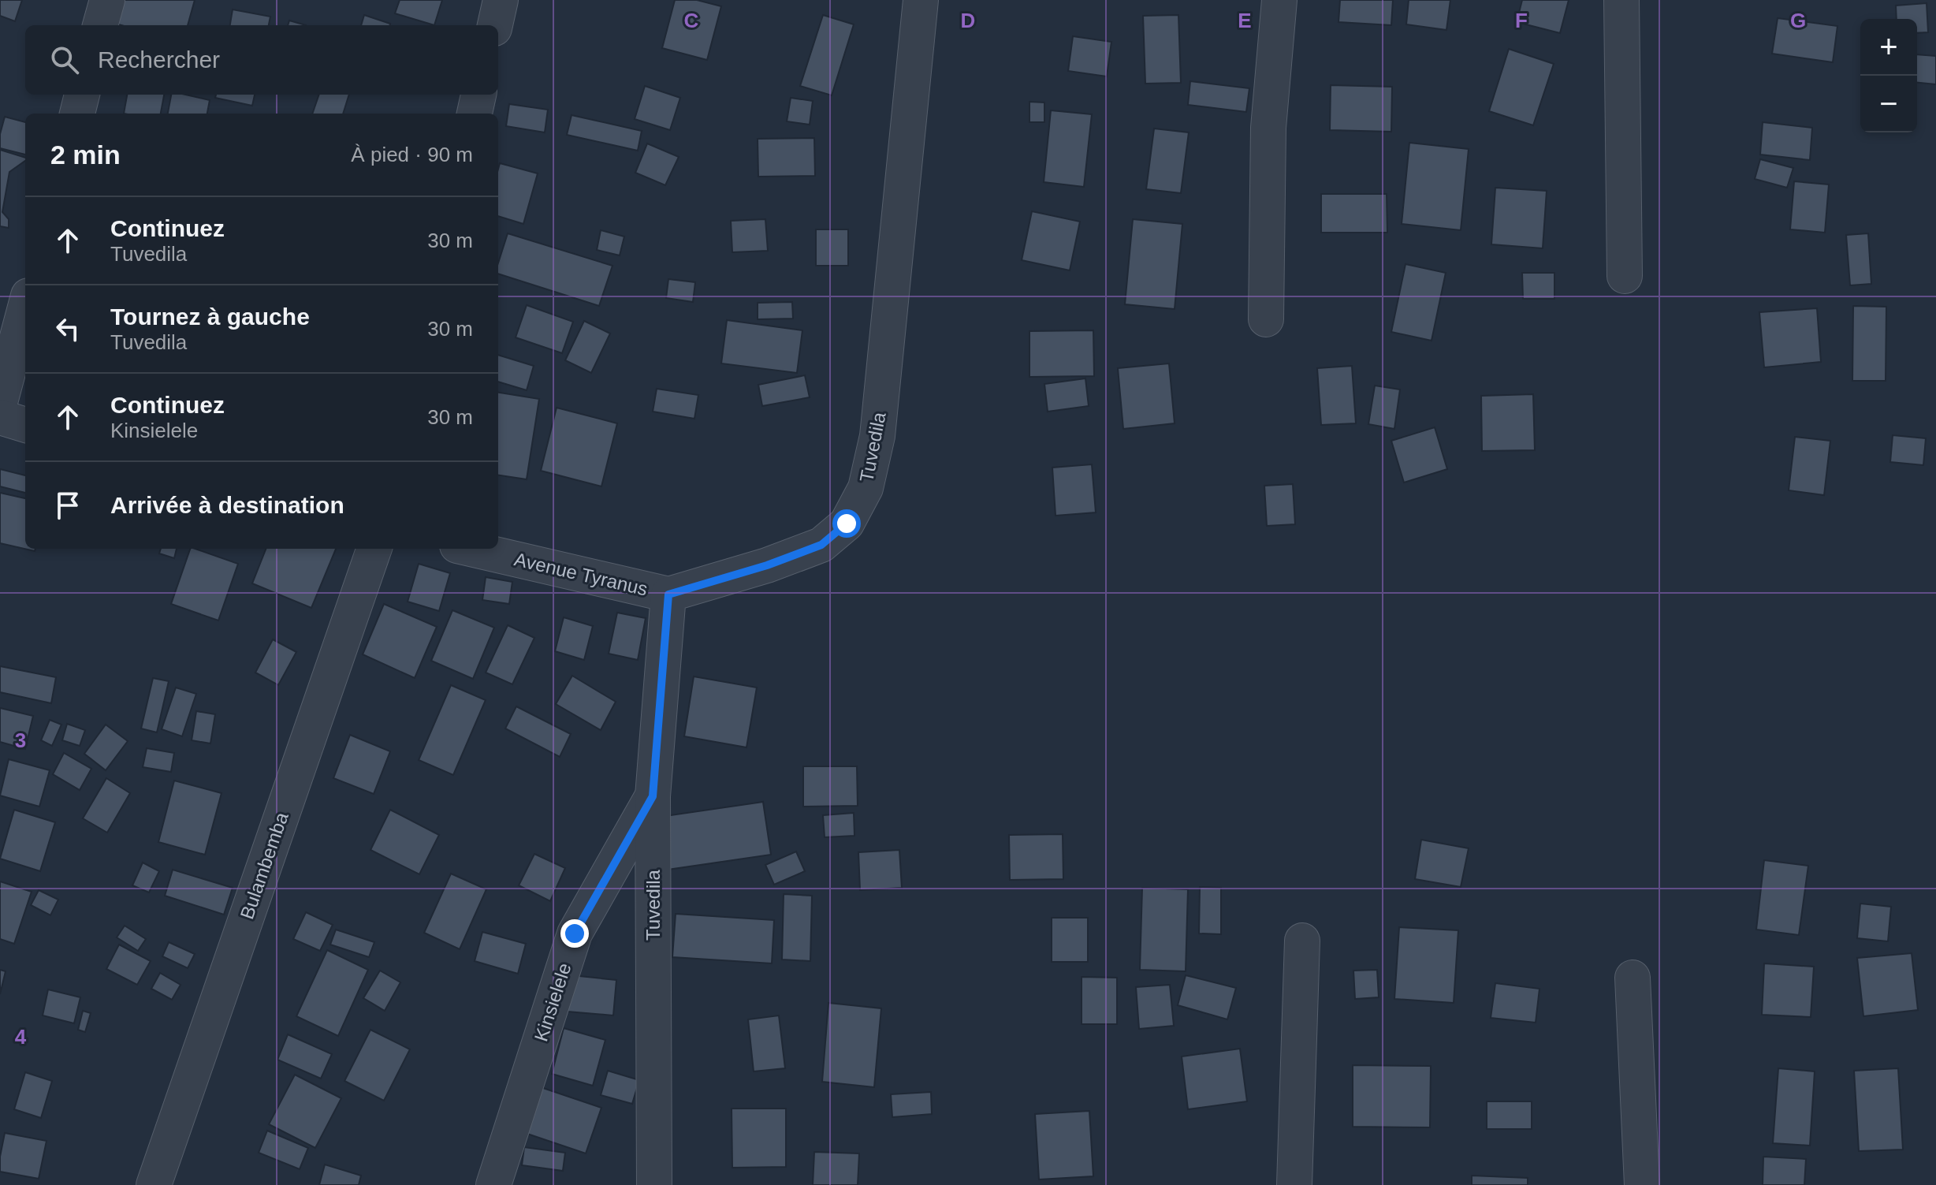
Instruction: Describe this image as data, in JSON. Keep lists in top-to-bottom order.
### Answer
{
  "streets": {
    "street": [
      "Tuvedila",
      "Avenue Tyranus",
      "Bulambemba",
      "Kinsielele"
    ]
  },
  "crossings": [
    ["Tuvedila", "Avenue Tyranus"],
    ["Tuvedila", "Kinsielele"]
  ],
  "page": {
    "map_buttons": ["+", "−"],
    "search": "Rechercher",
    "heading": ["2 min", "À pied · 90 m"],
    "list": [
      ["Continuez", "Tuvedila", "30 m"],
      ["Tournez à gauche", "Tuvedila", "30 m"],
      ["Continuez", "Kinsielele", "30 m"],
      "Arrivée à destination"
    ]
  },
  "grid": {
    "columns": [
      "C",
      "D",
      "E",
      "F",
      "G"
    ],
    "rows": ["3", "4"]
  }
}
